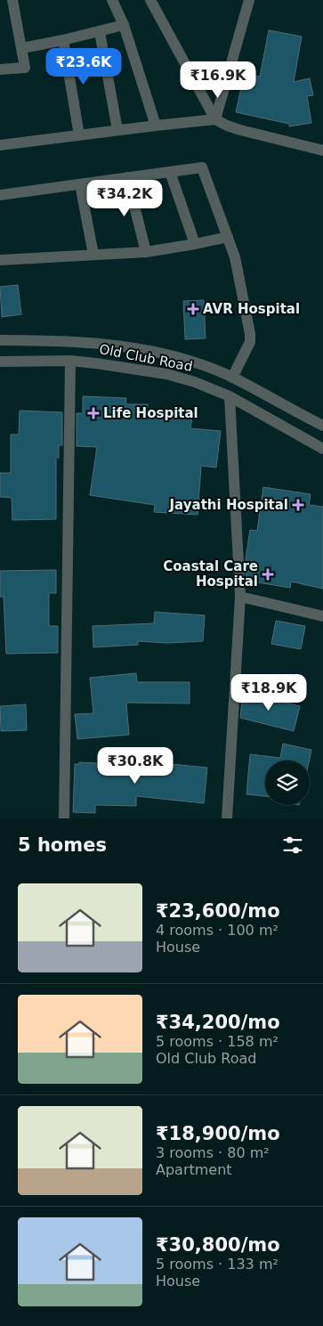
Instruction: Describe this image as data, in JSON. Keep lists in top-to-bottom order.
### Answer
{
  "streets": {
    "street": ["Old Club Road"]
  },
  "places": {
    "health": [
      "AVR Hospital",
      "Life Hospital",
      "Jayathi Hospital",
      "Coastal Care Hospital"
    ]
  },
  "page": {
    "price": [
      "₹23.6K",
      "₹16.9K",
      "₹34.2K",
      "₹18.9K",
      "₹30.8K"
    ],
    "heading": "5 homes",
    "list": [
      {
        "name": "₹23,600/mo",
        "note": "4 rooms · 100 m² · House"
      },
      {
        "name": "₹34,200/mo",
        "note": "5 rooms · 158 m² · Old Club Road"
      },
      {
        "name": "₹18,900/mo",
        "note": "3 rooms · 80 m² · Apartment"
      },
      {
        "name": "₹30,800/mo",
        "note": "5 rooms · 133 m² · House"
      }
    ]
  }
}
